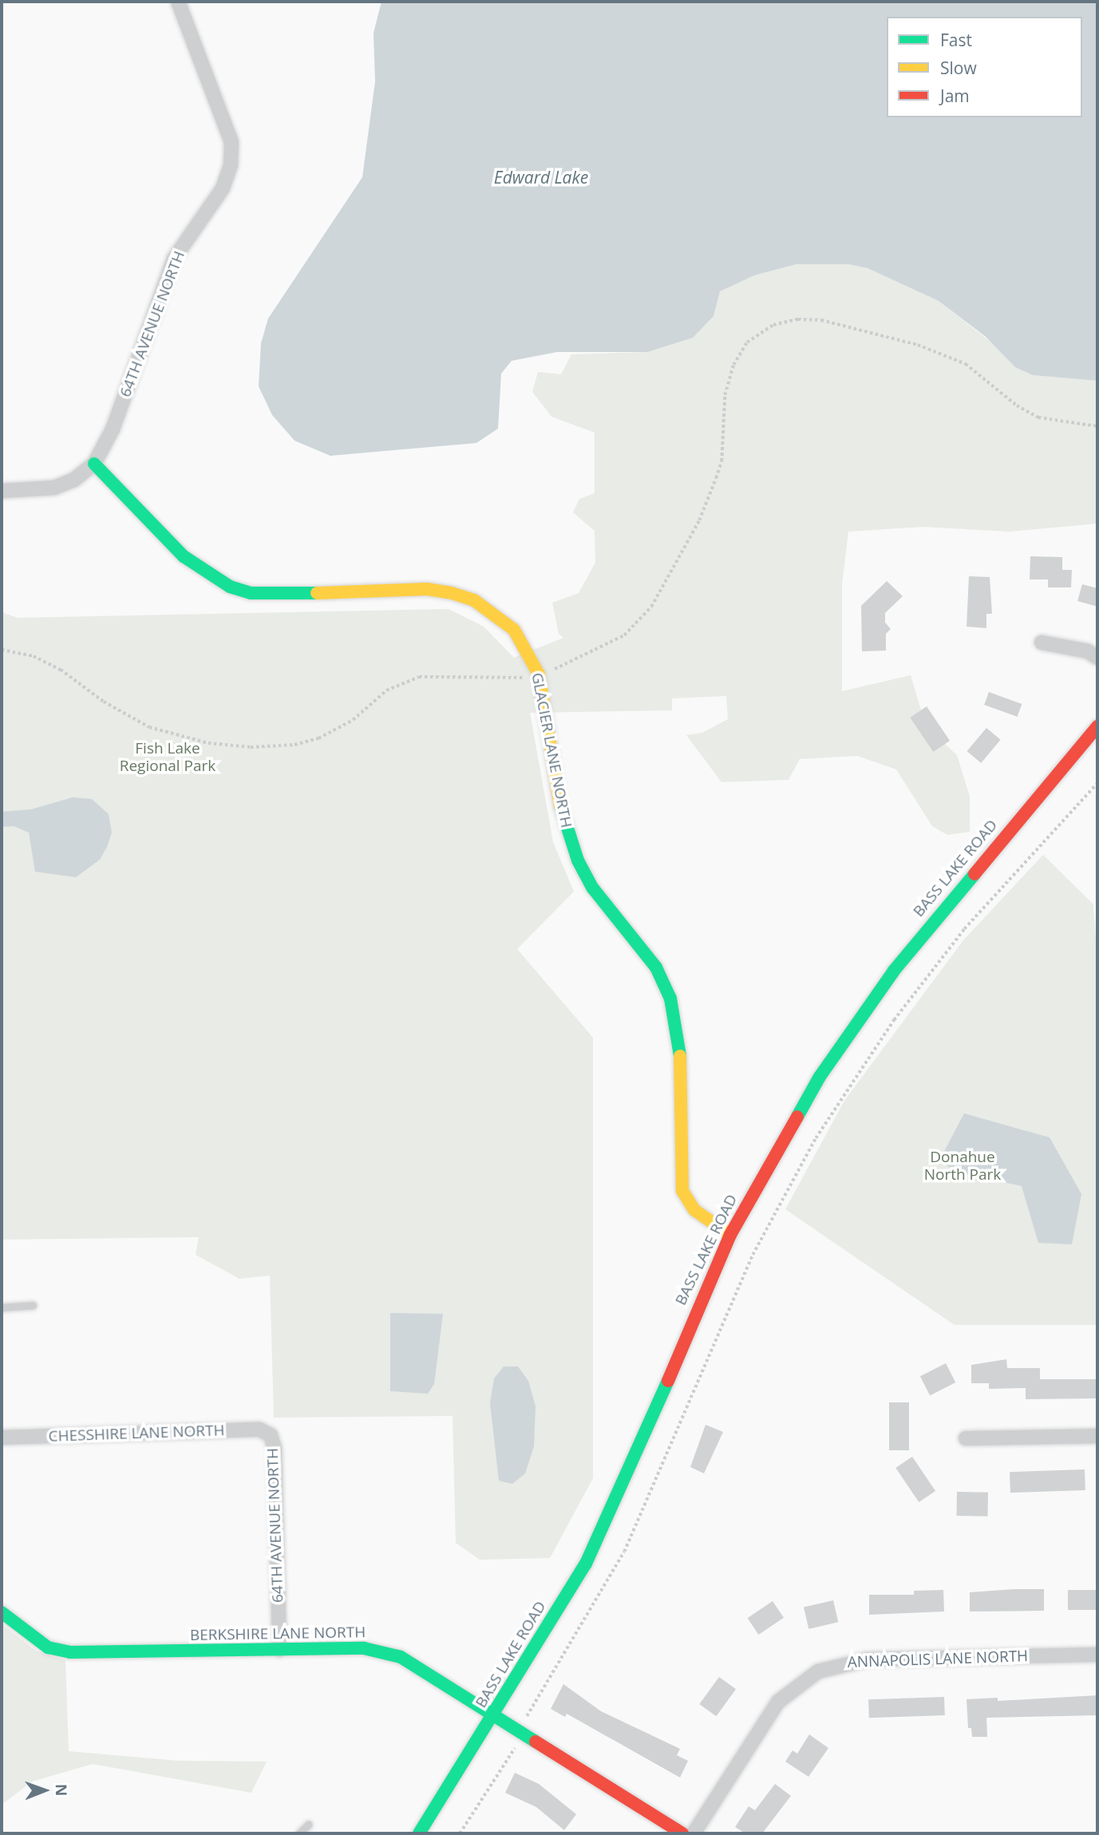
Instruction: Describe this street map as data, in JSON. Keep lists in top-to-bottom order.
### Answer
{
  "streets": {
    "street": [
      "64TH AVENUE NORTH",
      "GLACIER LANE NORTH",
      "BASS LAKE ROAD",
      "CHESSHIRE LANE NORTH",
      "BERKSHIRE LANE NORTH",
      "ANNAPOLIS LANE NORTH"
    ]
  },
  "crossings": [
    ["64TH AVENUE NORTH", "GLACIER LANE NORTH"],
    ["64TH AVENUE NORTH", "CHESSHIRE LANE NORTH"],
    ["64TH AVENUE NORTH", "BERKSHIRE LANE NORTH"],
    ["GLACIER LANE NORTH", "BASS LAKE ROAD"],
    ["BASS LAKE ROAD", "BERKSHIRE LANE NORTH"]
  ],
  "water": ["Edward Lake"],
  "parks": ["Fish Lake Regional Park", "Donahue North Park"],
  "legend": ["Fast", "Slow", "Jam"],
  "north": "right"
}
